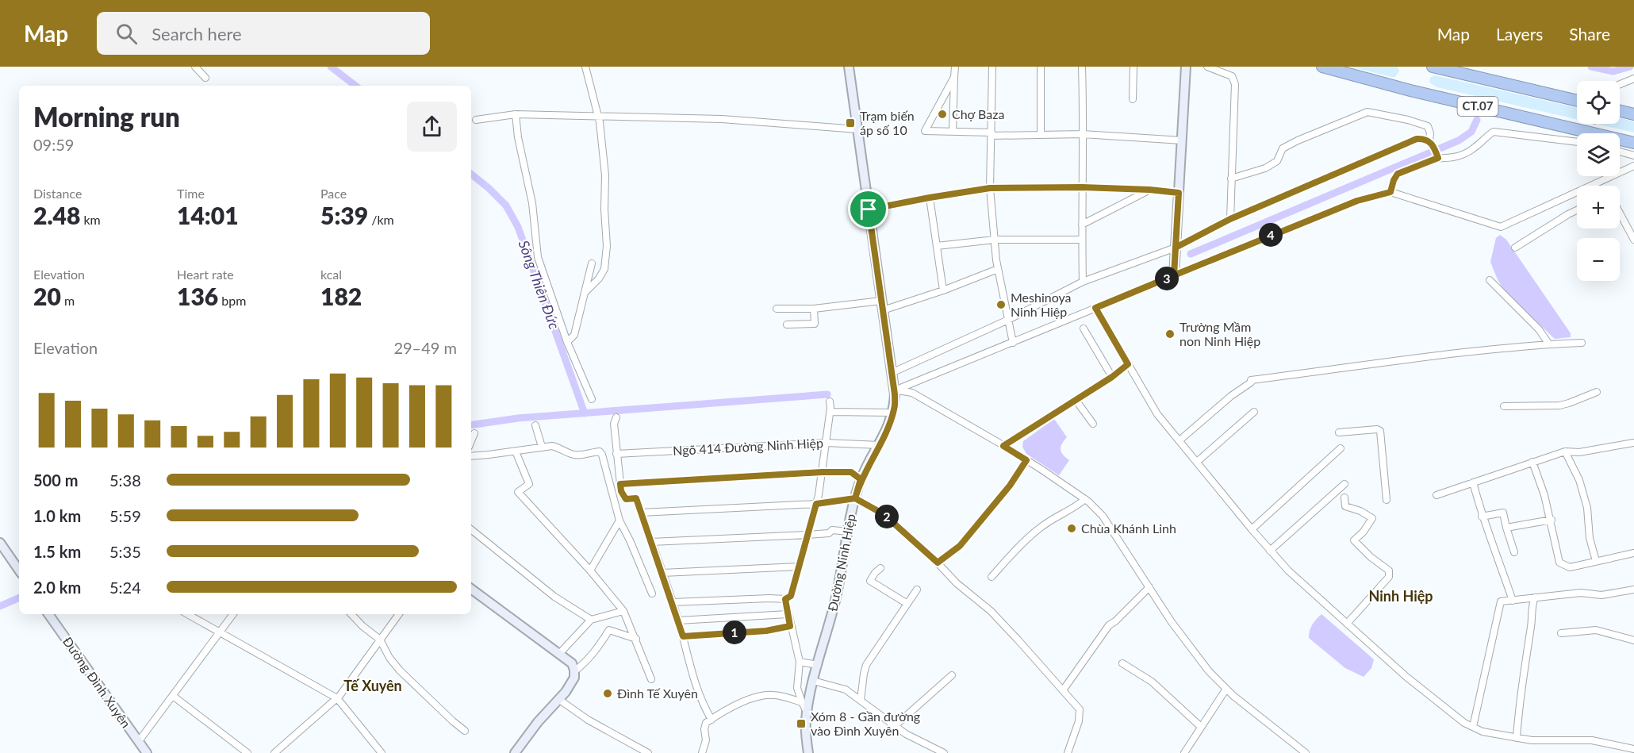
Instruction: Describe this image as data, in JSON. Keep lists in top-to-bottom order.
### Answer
{
  "streets": {
    "highway": ["CT.07"],
    "main road": ["Đường Ninh Hiệp", "Đường Đình Xuyên"],
    "street": ["Ngõ 414 Đường Ninh Hiệp"]
  },
  "crossings": [
    ["Ngõ 414 Đường Ninh Hiệp", "Đường Ninh Hiệp"]
  ],
  "districts": ["Ninh Hiệp", "Tế Xuyên"],
  "water": ["Sông Thiên Đức"],
  "places": {
    "other": [
      "Chợ Baza",
      "Meshinoya Ninh Hiệp",
      "Trường Mầm non Ninh Hiệp",
      "Chùa Khánh Linh",
      "Đình Tế Xuyên"
    ],
    "transit": ["Trạm biến áp số 10", "Xóm 8 - Gần đường vào Đình Xuyên"]
  },
  "page": {
    "header": "Map",
    "search": "Search here",
    "nav": ["Map", "Layers", "Share"],
    "map_buttons": ["+", "−"],
    "heading": ["Morning run", "09:59"],
    "stats": [
      ["Distance", "2.48 km"],
      ["Time", "14:01"],
      ["Pace", "5:39 /km"],
      ["Elevation", "20 m"],
      ["Heart rate", "136 bpm"],
      ["kcal", "182"]
    ],
    "pins": [
      "4",
      "3",
      "2",
      "1"
    ],
    "chart": ["Elevation", "29–49 m"],
    "list": [
      {
        "name": "500 m",
        "note": "5:38"
      },
      {
        "name": "1.0 km",
        "note": "5:59"
      },
      {
        "name": "1.5 km",
        "note": "5:35"
      },
      {
        "name": "2.0 km",
        "note": "5:24"
      }
    ]
  }
}
